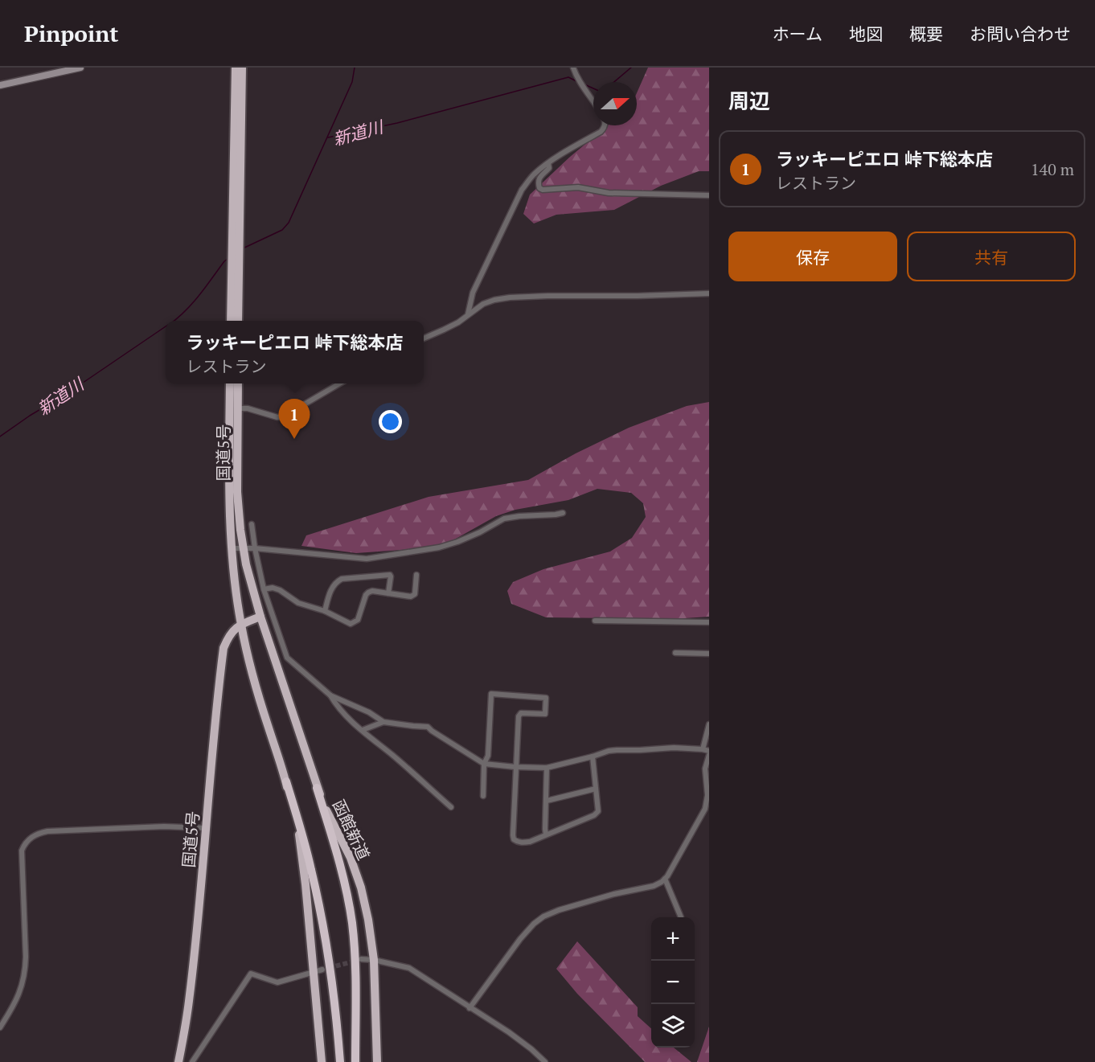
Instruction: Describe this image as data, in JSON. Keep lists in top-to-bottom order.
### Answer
{
  "streets": {
    "highway": ["国道5号", "函館新道"]
  },
  "crossings": [
    ["国道5号", "函館新道"]
  ],
  "water": ["新道川"],
  "north": "right",
  "page": {
    "header": "Pinpoint",
    "nav": [
      "ホーム",
      "地図",
      "概要",
      "お問い合わせ"
    ],
    "heading": "周辺",
    "list": [
      {
        "mark": "1",
        "name": "ラッキーピエロ 峠下総本店",
        "note": "レストラン",
        "value": "140 m"
      }
    ],
    "buttons": ["保存", "共有"],
    "popup": ["ラッキーピエロ 峠下総本店", "レストラン"],
    "pins": "1",
    "map_buttons": ["+", "−"]
  }
}
